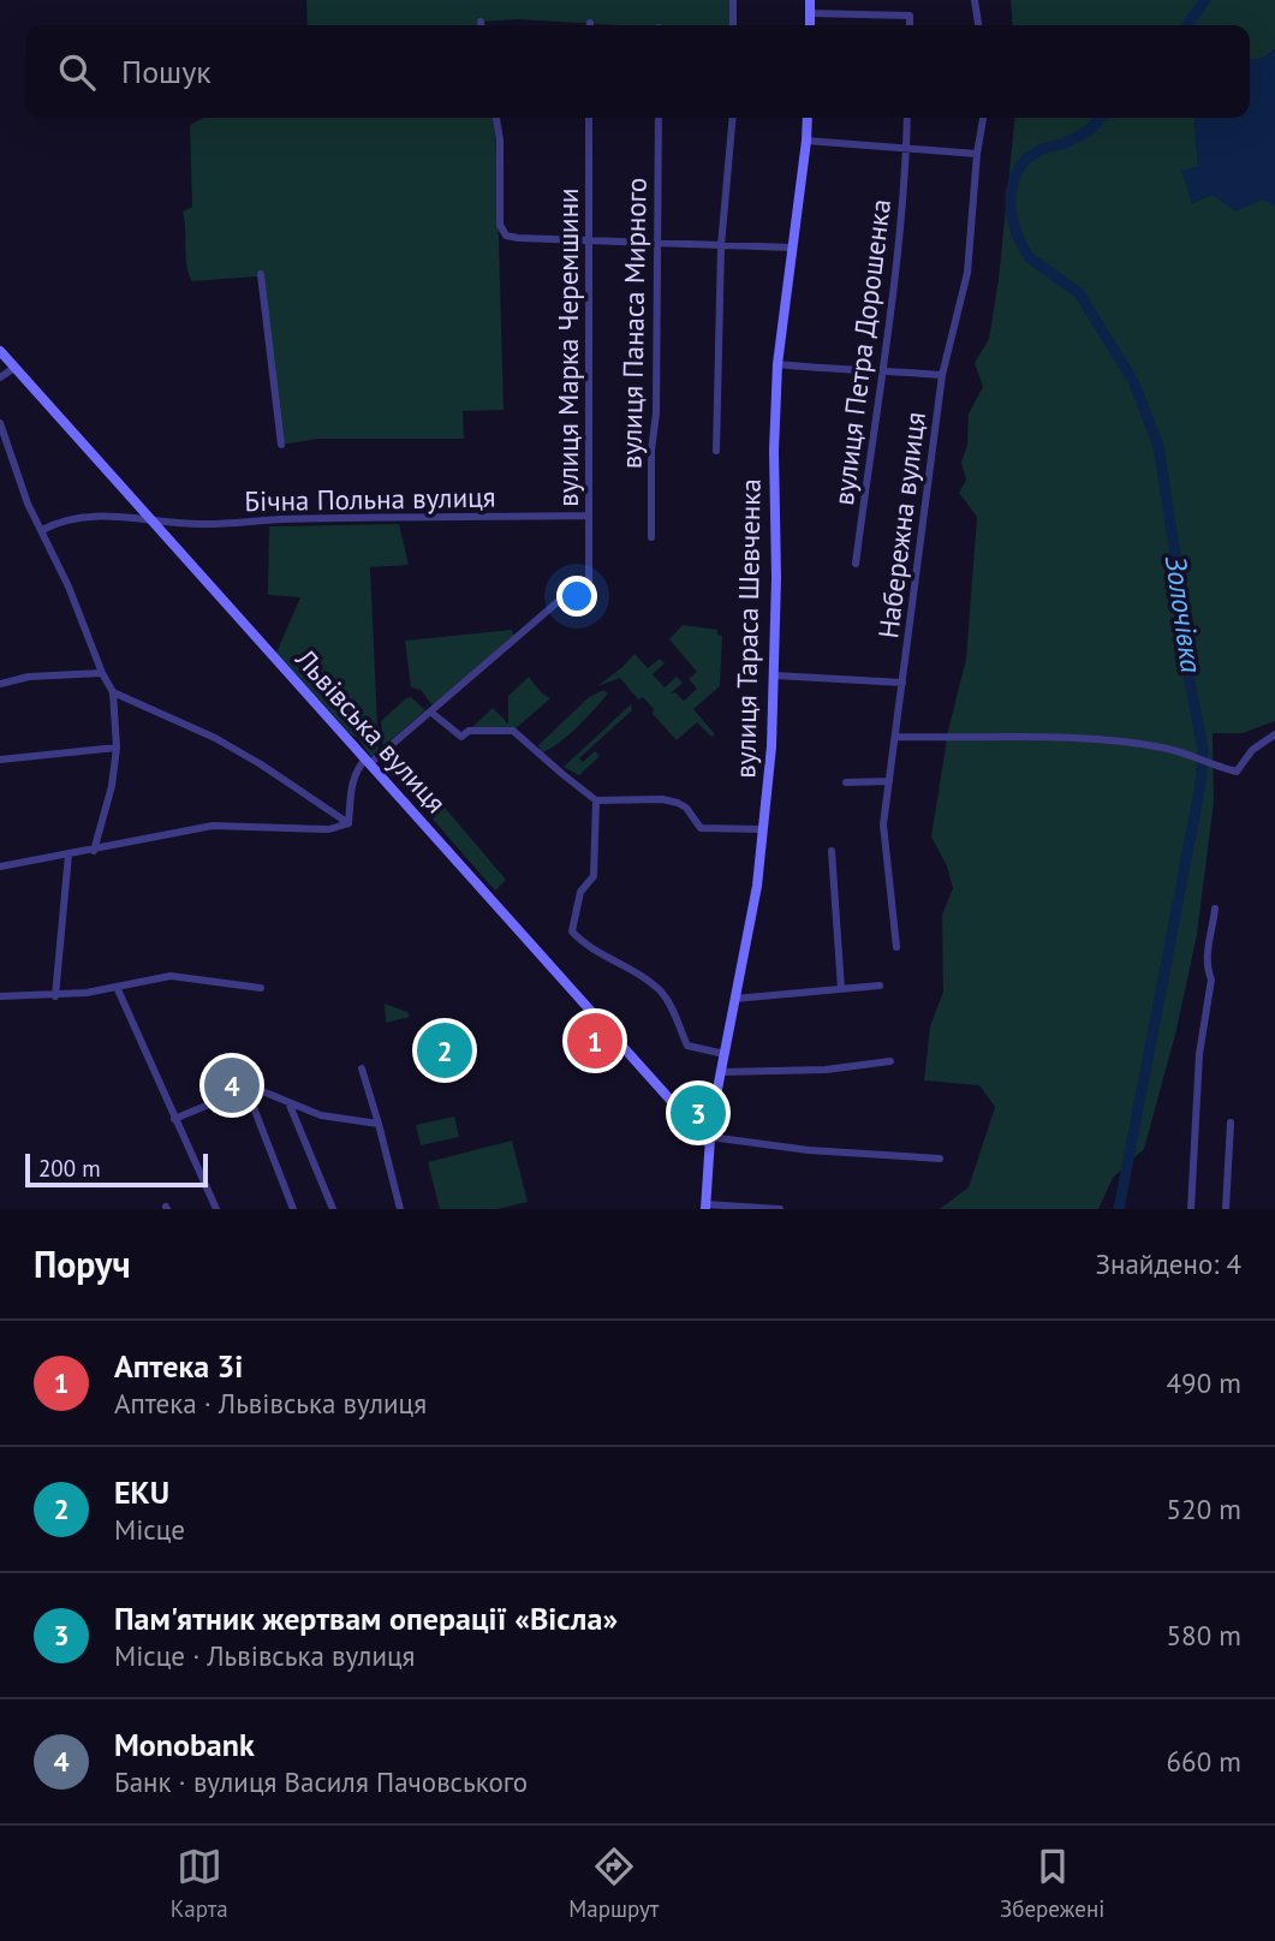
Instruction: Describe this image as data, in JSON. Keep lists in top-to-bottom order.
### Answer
{
  "streets": {
    "main road": ["вулиця Тараса Шевченка", "Львівська вулиця"],
    "street": [
      "вулиця Панаса Мирного",
      "вулиця Марка Черемшини",
      "вулиця Петра Дорошенка",
      "Бічна Польна вулиця",
      "Набережна вулиця"
    ]
  },
  "crossings": [
    ["вулиця Марка Черемшини", "Бічна Польна вулиця"],
    ["Бічна Польна вулиця", "Львівська вулиця"],
    ["вулиця Тараса Шевченка", "Львівська вулиця"]
  ],
  "water": ["Золочівка"],
  "scale_bar": "200 m",
  "page": {
    "search": "Пошук",
    "pins": [
      "1",
      "2",
      "4",
      "3"
    ],
    "scale": "200 m",
    "heading": ["Поруч", "Знайдено: 4"],
    "list": [
      {
        "mark": "1",
        "name": "Аптека 3і",
        "note": "Аптека · Львівська вулиця",
        "value": "490 m"
      },
      {
        "mark": "2",
        "name": "EKU",
        "note": "Місце",
        "value": "520 m"
      },
      {
        "mark": "3",
        "name": "Пам'ятник жертвам операції «Вісла»",
        "note": "Місце · Львівська вулиця",
        "value": "580 m"
      },
      {
        "mark": "4",
        "name": "Monobank",
        "note": "Банк · вулиця Василя Пачовського",
        "value": "660 m"
      }
    ],
    "nav": ["Карта", "Маршрут", "Збережені"]
  }
}
